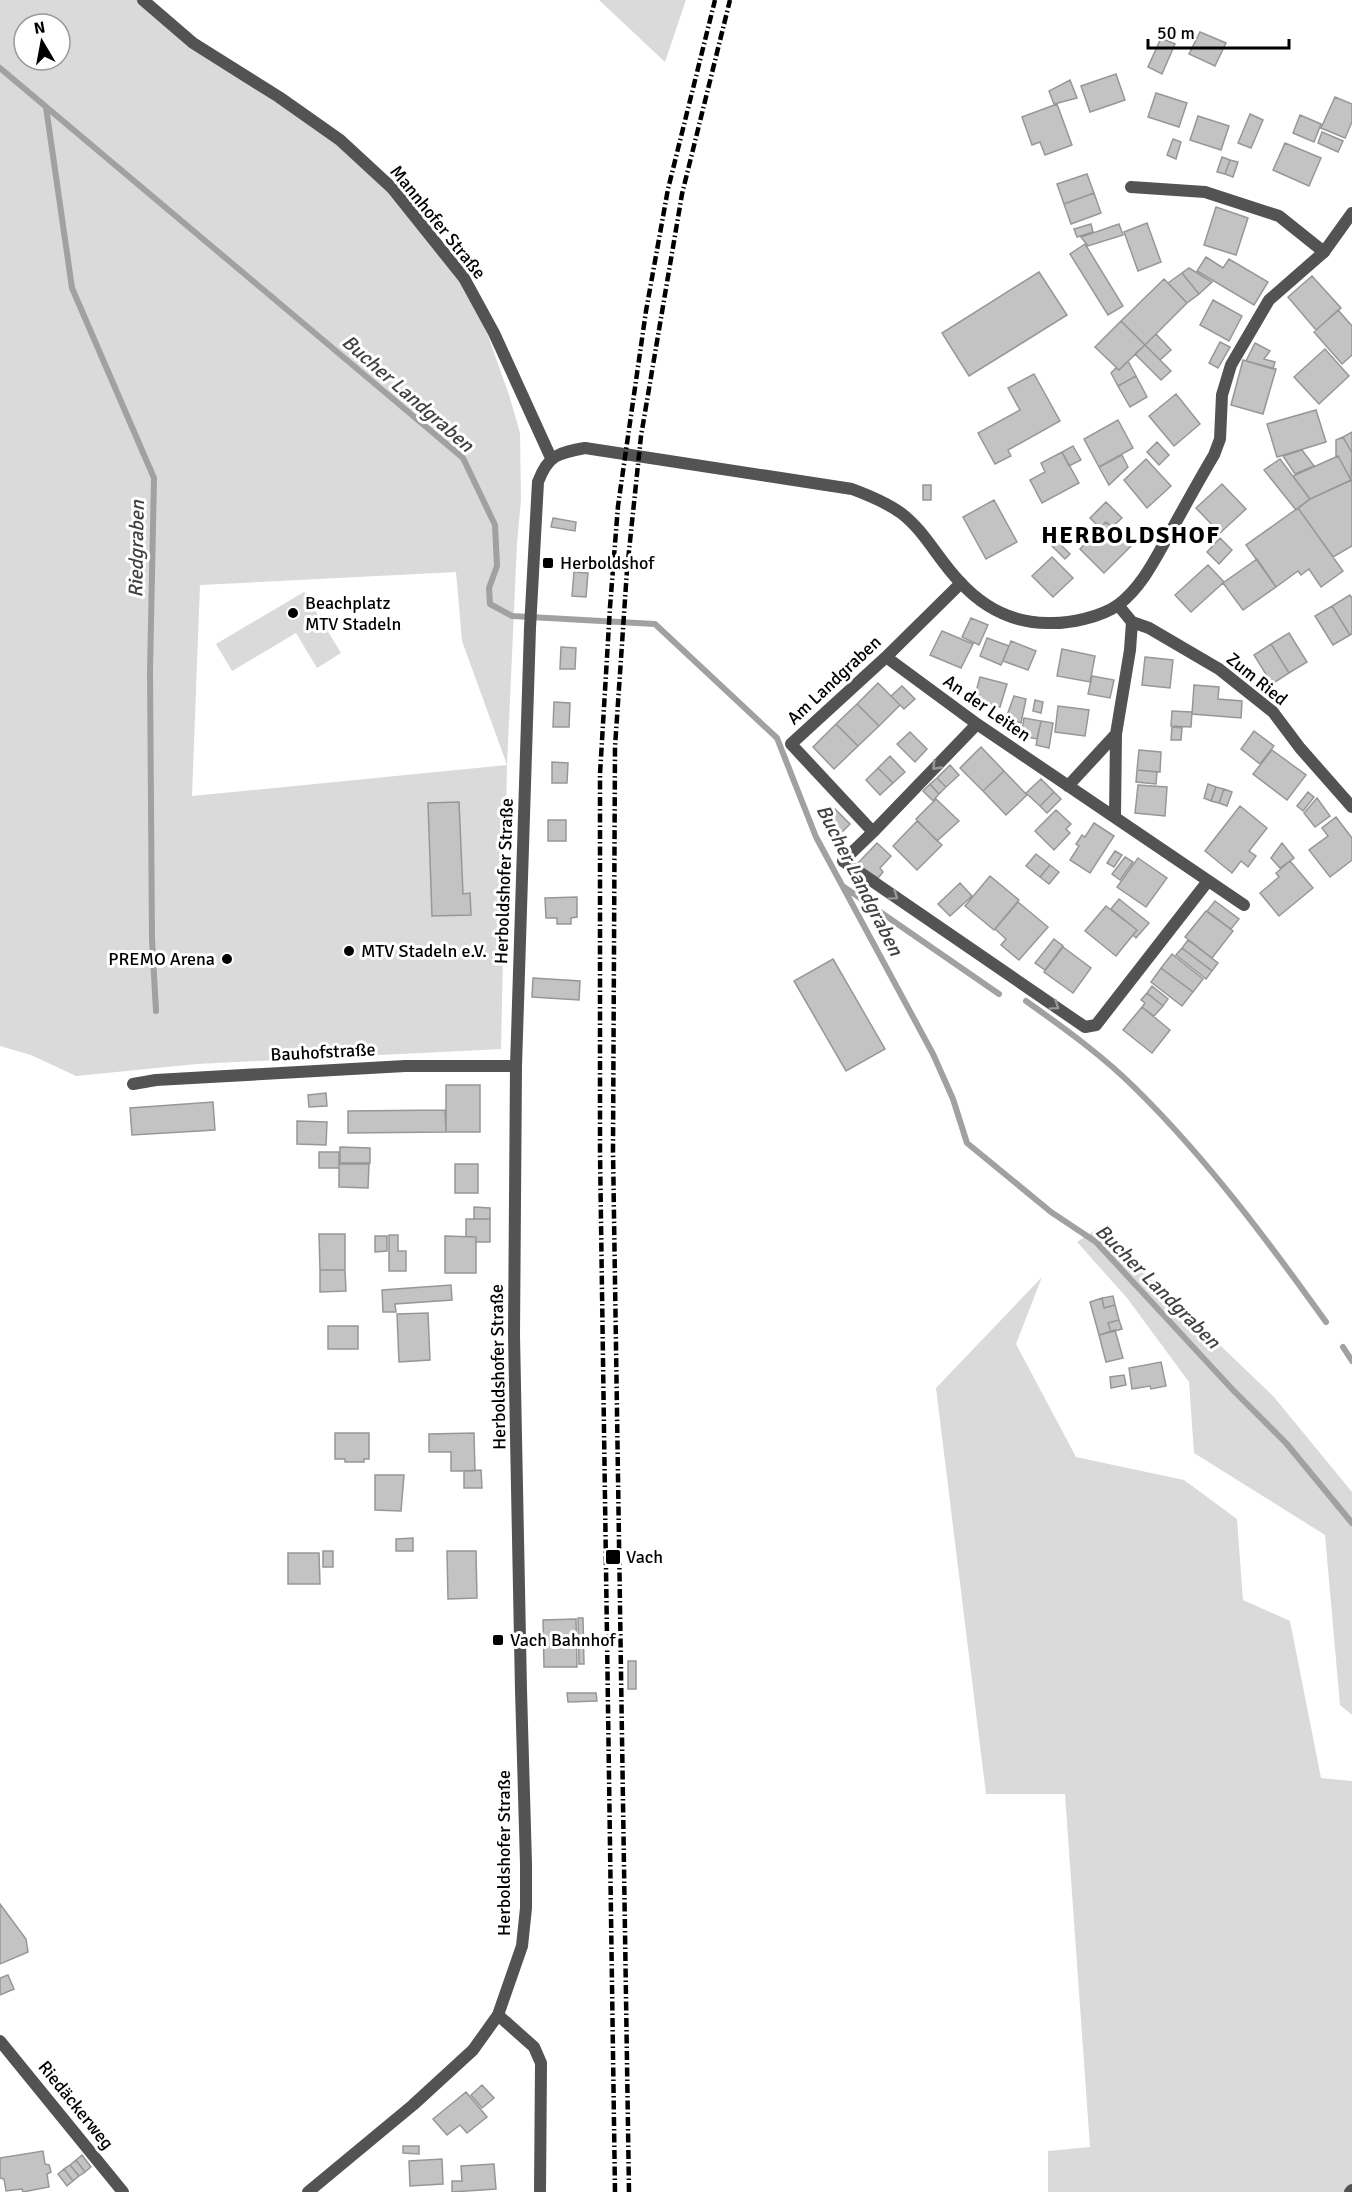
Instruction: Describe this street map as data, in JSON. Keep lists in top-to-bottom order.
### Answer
{
  "streets": {
    "street": [
      "Mannhofer Straße",
      "Zum Ried",
      "Am Landgraben",
      "An der Leiten",
      "Herboldshofer Straße",
      "Bauhofstraße",
      "Riedäckerweg"
    ]
  },
  "crossings": [
    ["Mannhofer Straße", "Herboldshofer Straße"],
    ["Am Landgraben", "An der Leiten"],
    ["Herboldshofer Straße", "Bauhofstraße"]
  ],
  "districts": ["HERBOLDSHOF"],
  "water": ["Bucher Landgraben", "Riedgraben"],
  "places": {
    "transit": ["Herboldshof", "Vach", "Vach Bahnhof"],
    "other": ["Beachplatz MTV Stadeln", "MTV Stadeln e.V.", "PREMO Arena"]
  },
  "scale_bar": "50 m",
  "north": "top"
}
